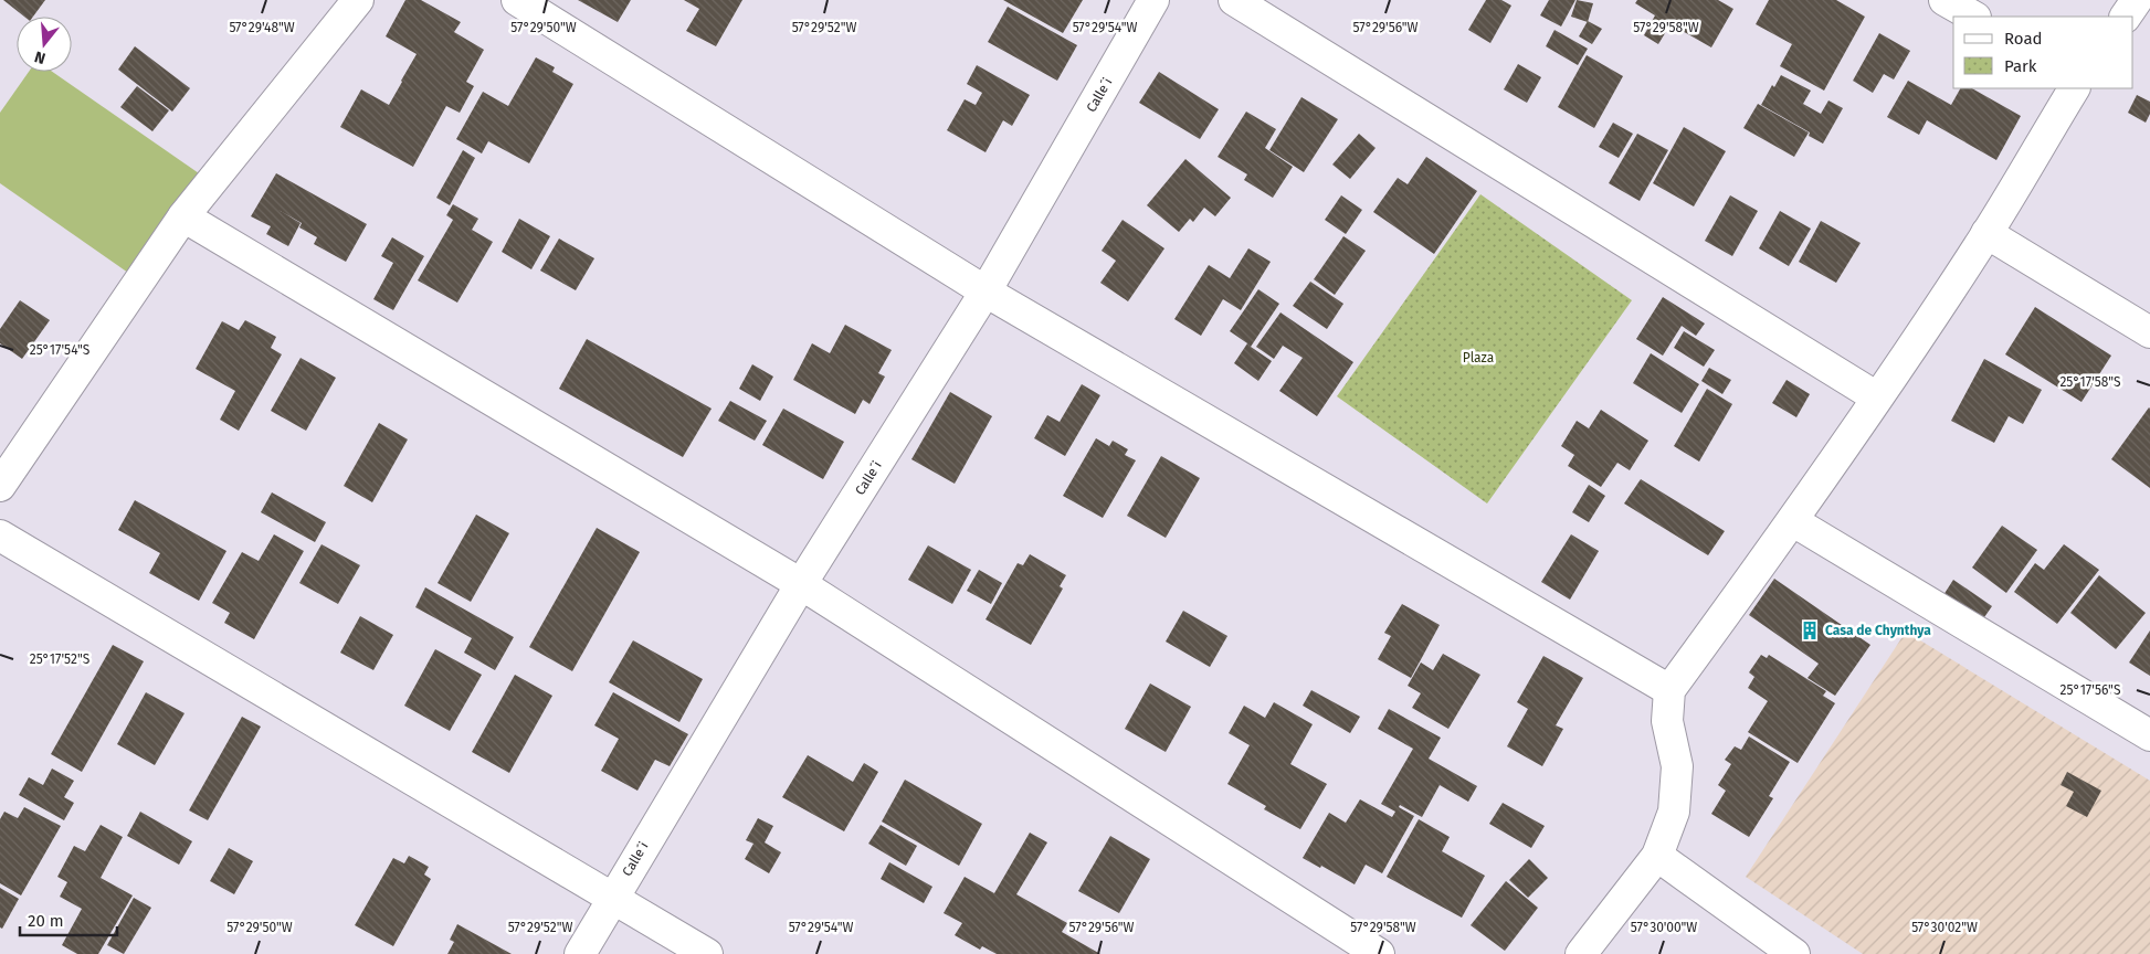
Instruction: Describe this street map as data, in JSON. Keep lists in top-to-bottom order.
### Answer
{
  "streets": {
    "street": ["Calle´i"]
  },
  "parks": ["Plaza"],
  "places": {
    "building": ["Casa de Chynthya"]
  },
  "legend": ["Road", "Park"],
  "scale_bar": "20 m",
  "north": "bottom",
  "coordinates": [
    "57°29'48\"W",
    "57°29'50\"W",
    "57°29'52\"W",
    "57°29'54\"W",
    "57°29'56\"W",
    "57°29'58\"W",
    "25°17'54\"S",
    "25°17'58\"S",
    "25°17'52\"S",
    "25°17'56\"S",
    "57°30'00\"W",
    "57°30'02\"W"
  ]
}
